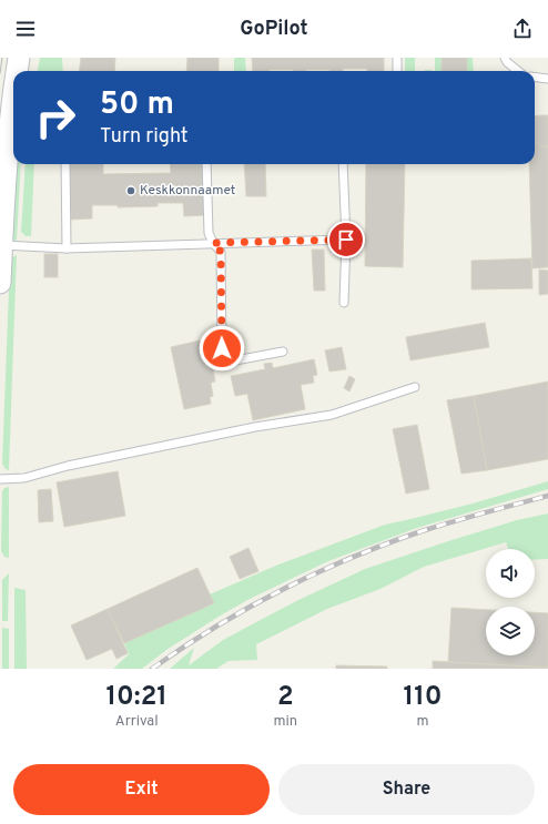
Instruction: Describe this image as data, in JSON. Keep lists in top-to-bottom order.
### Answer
{
  "places": ["Keskkonnaamet"],
  "page": {
    "header": "GoPilot",
    "turn": ["50 m", "Turn right"],
    "eta": [
      "10:21",
      "Arrival",
      "2",
      "min",
      "110",
      "m"
    ],
    "buttons": ["Exit", "Share"]
  }
}
